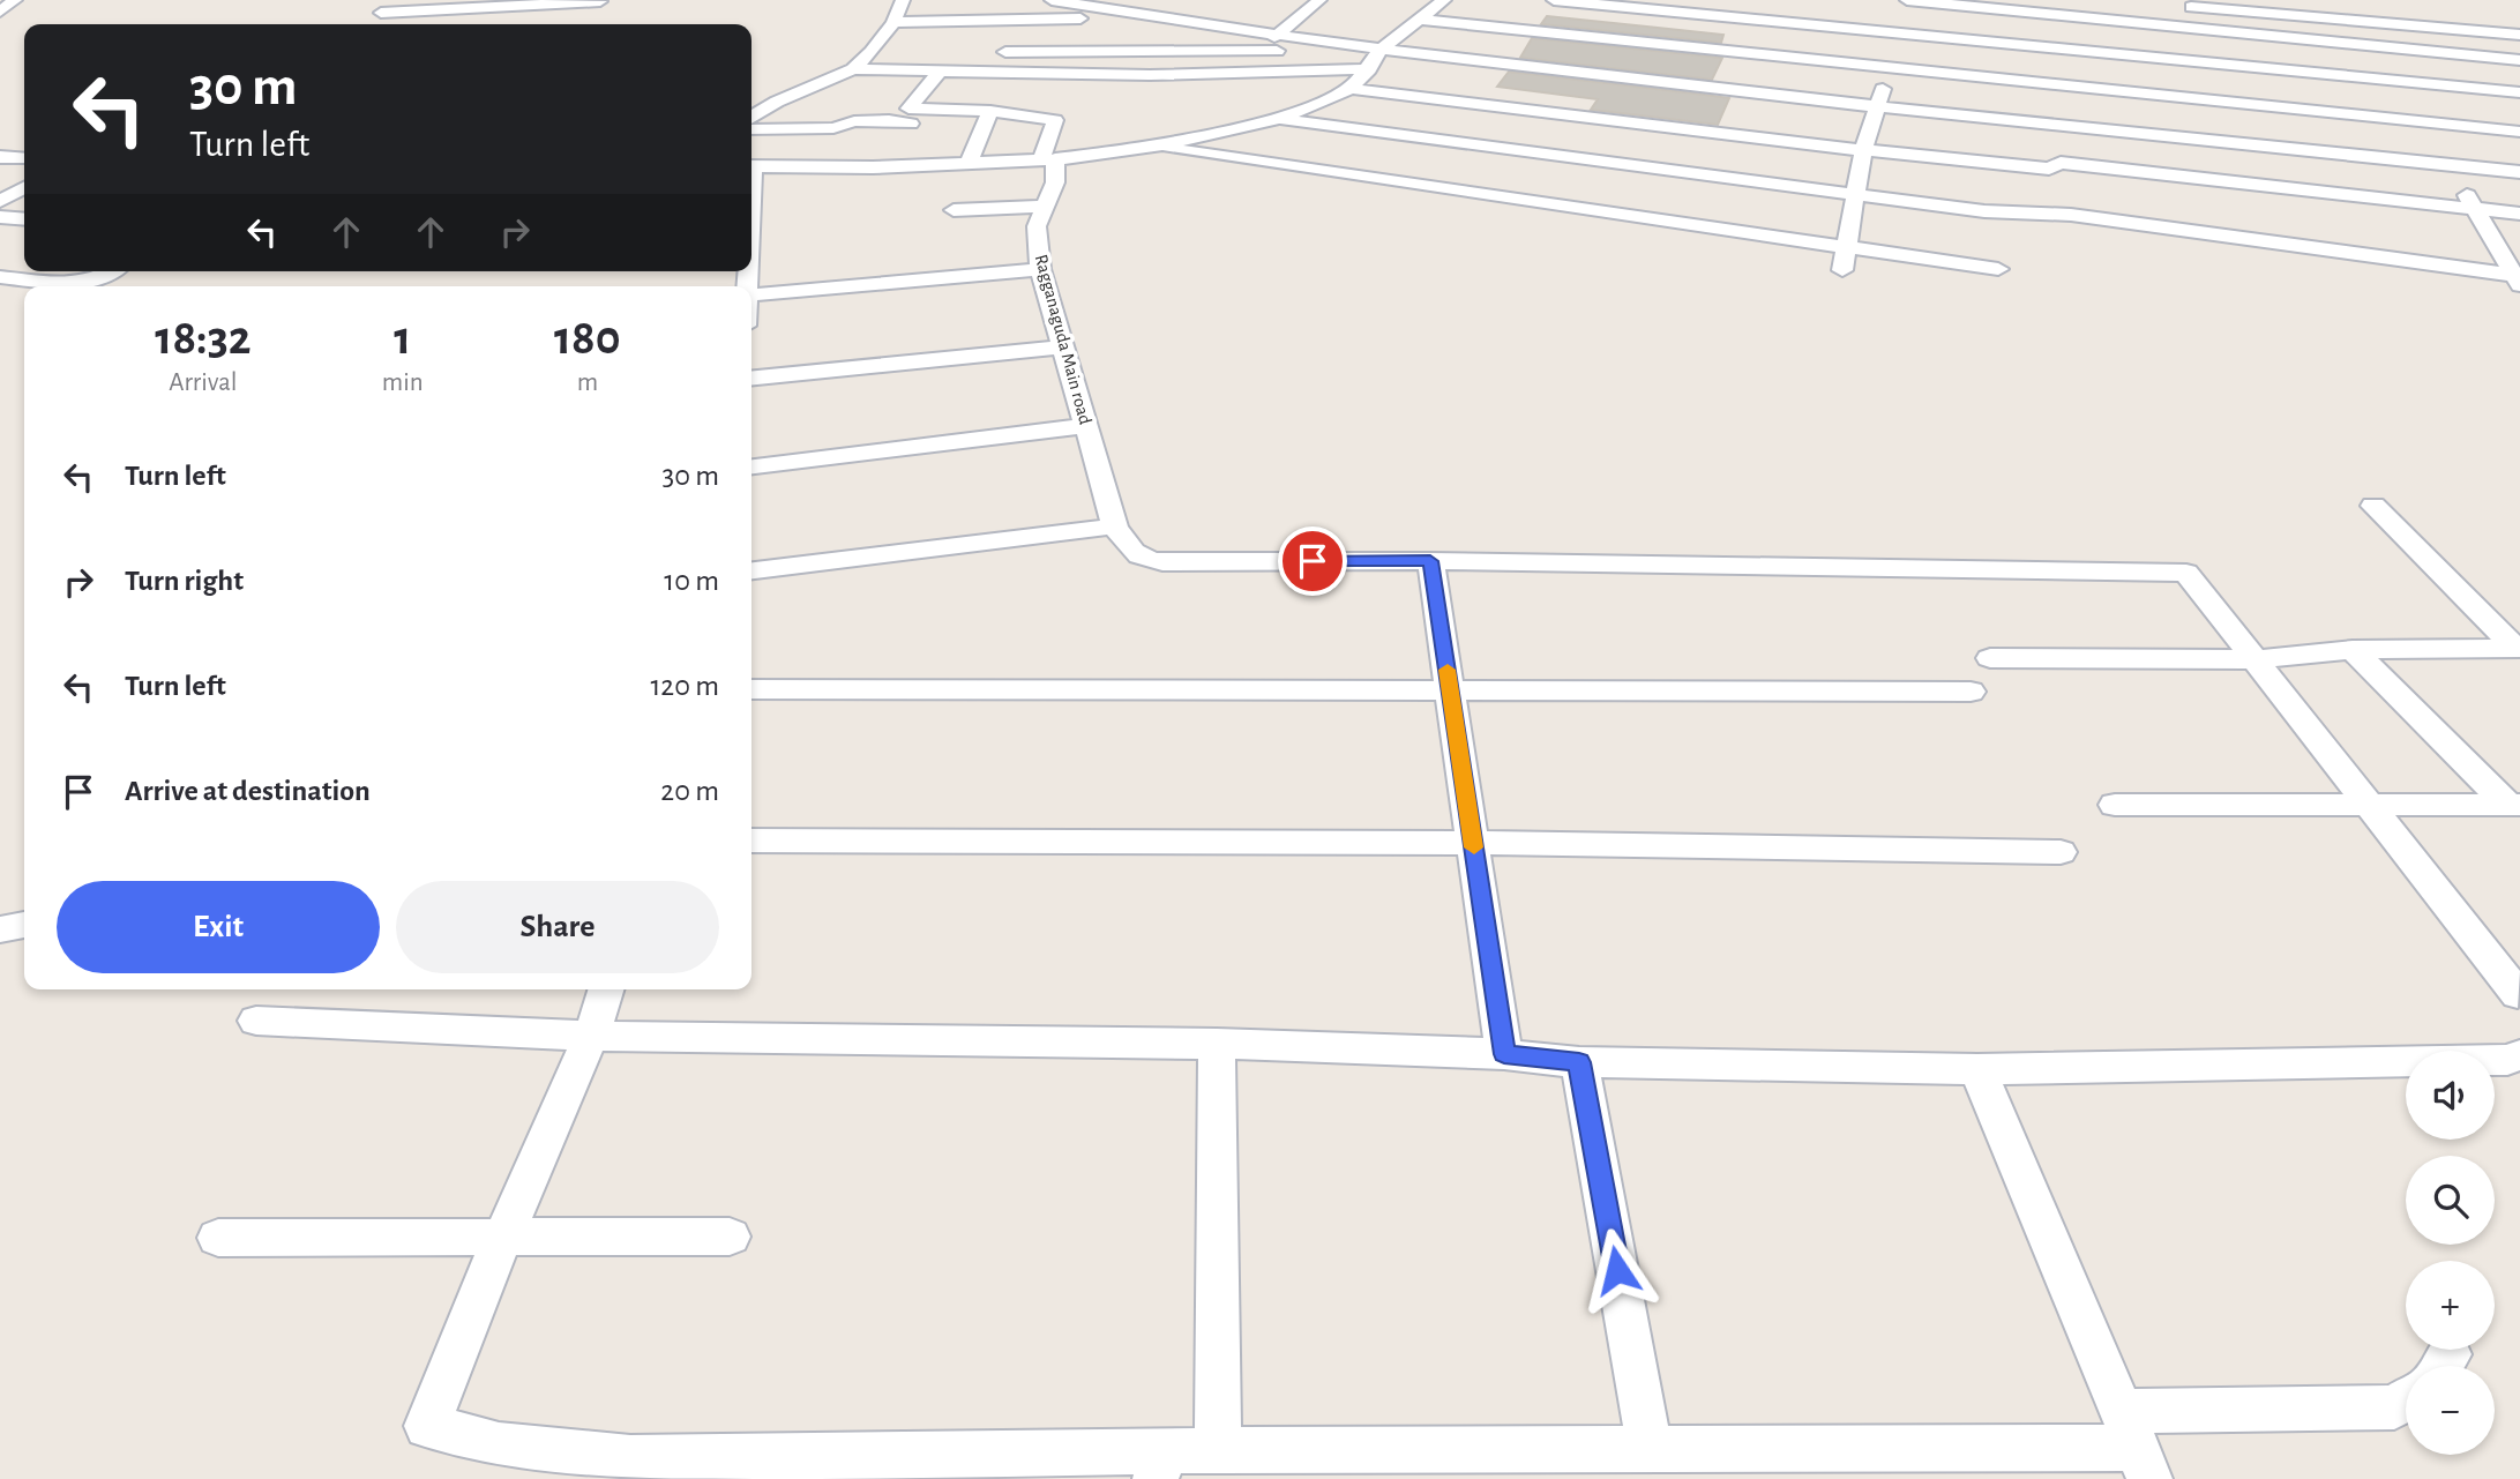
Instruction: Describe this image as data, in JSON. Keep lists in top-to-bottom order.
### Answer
{
  "streets": {
    "street": ["Ragganaguda Main road"]
  },
  "page": {
    "turn": ["30 m", "Turn left"],
    "eta": [
      "18:32",
      "Arrival",
      "1",
      "min",
      "180",
      "m"
    ],
    "list": [
      {
        "name": "Turn left",
        "value": "30 m"
      },
      {
        "name": "Turn right",
        "value": "10 m"
      },
      {
        "name": "Turn left",
        "value": "120 m"
      },
      {
        "name": "Arrive at destination",
        "value": "20 m"
      }
    ],
    "buttons": ["Exit", "Share"],
    "map_buttons": ["+", "−"]
  }
}
